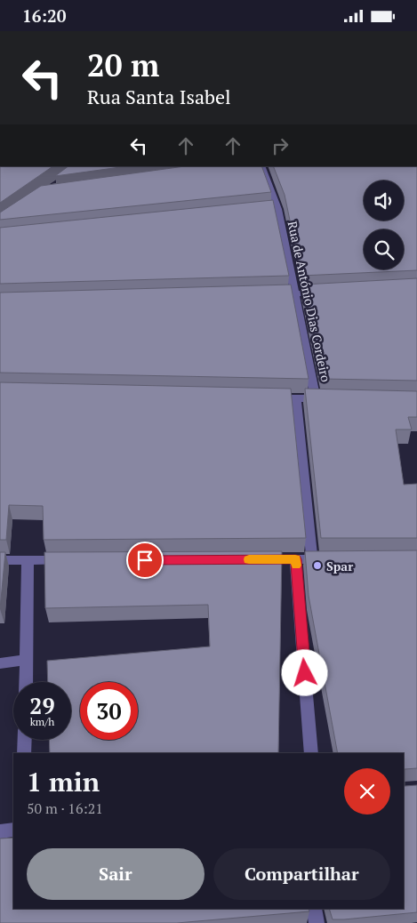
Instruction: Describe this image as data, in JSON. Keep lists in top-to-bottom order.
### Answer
{
  "streets": {
    "street": ["Rua de António Dias Cordeiro"]
  },
  "places": ["Spar"],
  "page": {
    "status": "16:20",
    "turn": ["20 m", "Rua Santa Isabel"],
    "speed": "29 km/h",
    "limit": "30",
    "heading": ["1 min", "50 m · 16:21"],
    "buttons": ["Sair", "Compartilhar"]
  }
}
